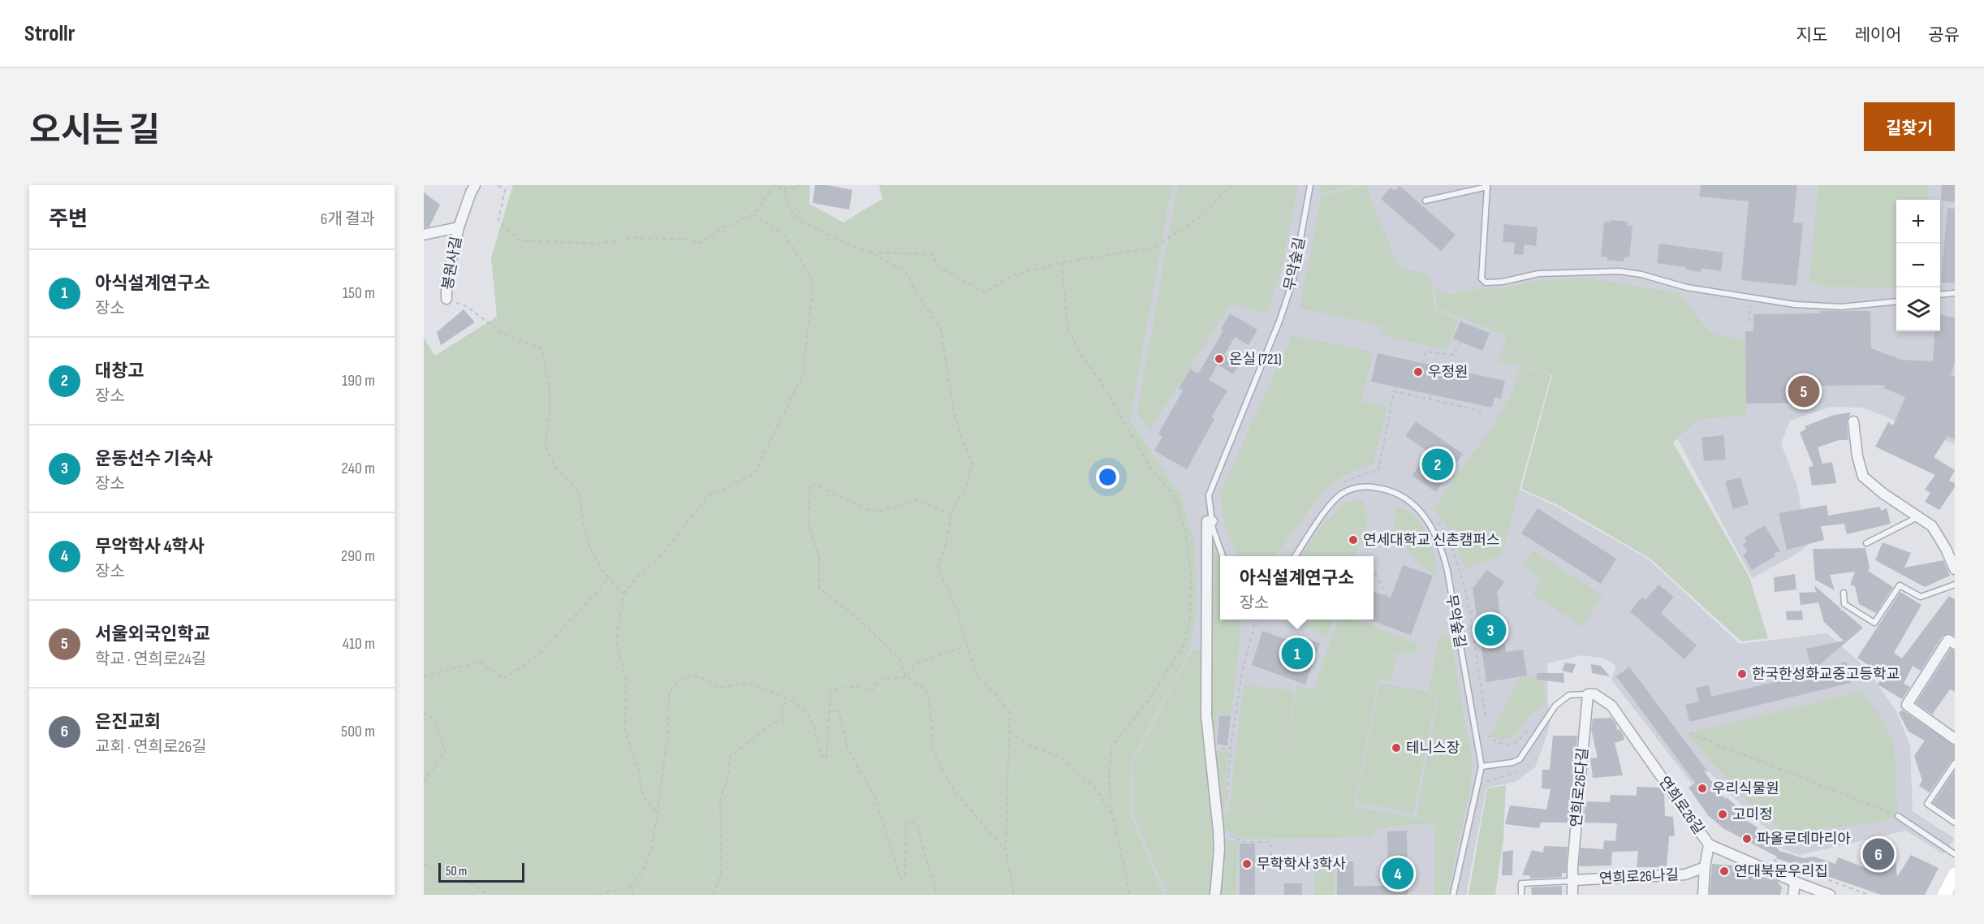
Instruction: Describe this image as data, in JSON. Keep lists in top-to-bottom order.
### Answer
{
  "streets": {
    "street": [
      "봉원사길",
      "연희로26다길",
      "연희로26길",
      "연희로26나길"
    ],
    "lane": ["무악숲길"]
  },
  "crossings": [
    ["연희로26다길", "연희로26길"],
    ["연희로26다길", "연희로26나길"]
  ],
  "places": [
    "온실 (721)",
    "우정원",
    "연세대학교 신촌캠퍼스",
    "한국한성화교중고등학교",
    "테니스장",
    "우리식물원",
    "고미정",
    "파올로데마리아",
    "무학학사 3학사",
    "연대북문우리집"
  ],
  "scale_bar": "50 m",
  "page": {
    "header": "Strollr",
    "nav": ["지도", "레이어", "공유"],
    "title": "오시는 길",
    "buttons": "길찾기",
    "heading": ["주변", "6개 결과"],
    "map_buttons": ["+", "−"],
    "list": [
      {
        "mark": "1",
        "name": "아식설계연구소",
        "note": "장소",
        "value": "150 m"
      },
      {
        "mark": "2",
        "name": "대창고",
        "note": "장소",
        "value": "190 m"
      },
      {
        "mark": "3",
        "name": "운동선수 기숙사",
        "note": "장소",
        "value": "240 m"
      },
      {
        "mark": "4",
        "name": "무악학사 4학사",
        "note": "장소",
        "value": "290 m"
      },
      {
        "mark": "5",
        "name": "서울외국인학교",
        "note": "학교 · 연희로24길",
        "value": "410 m"
      },
      {
        "mark": "6",
        "name": "은진교회",
        "note": "교회 · 연희로26길",
        "value": "500 m"
      }
    ],
    "pins": [
      "5",
      "2",
      "3",
      "1",
      "6",
      "4"
    ],
    "popup": ["아식설계연구소", "장소"],
    "scale": "50 m"
  }
}
